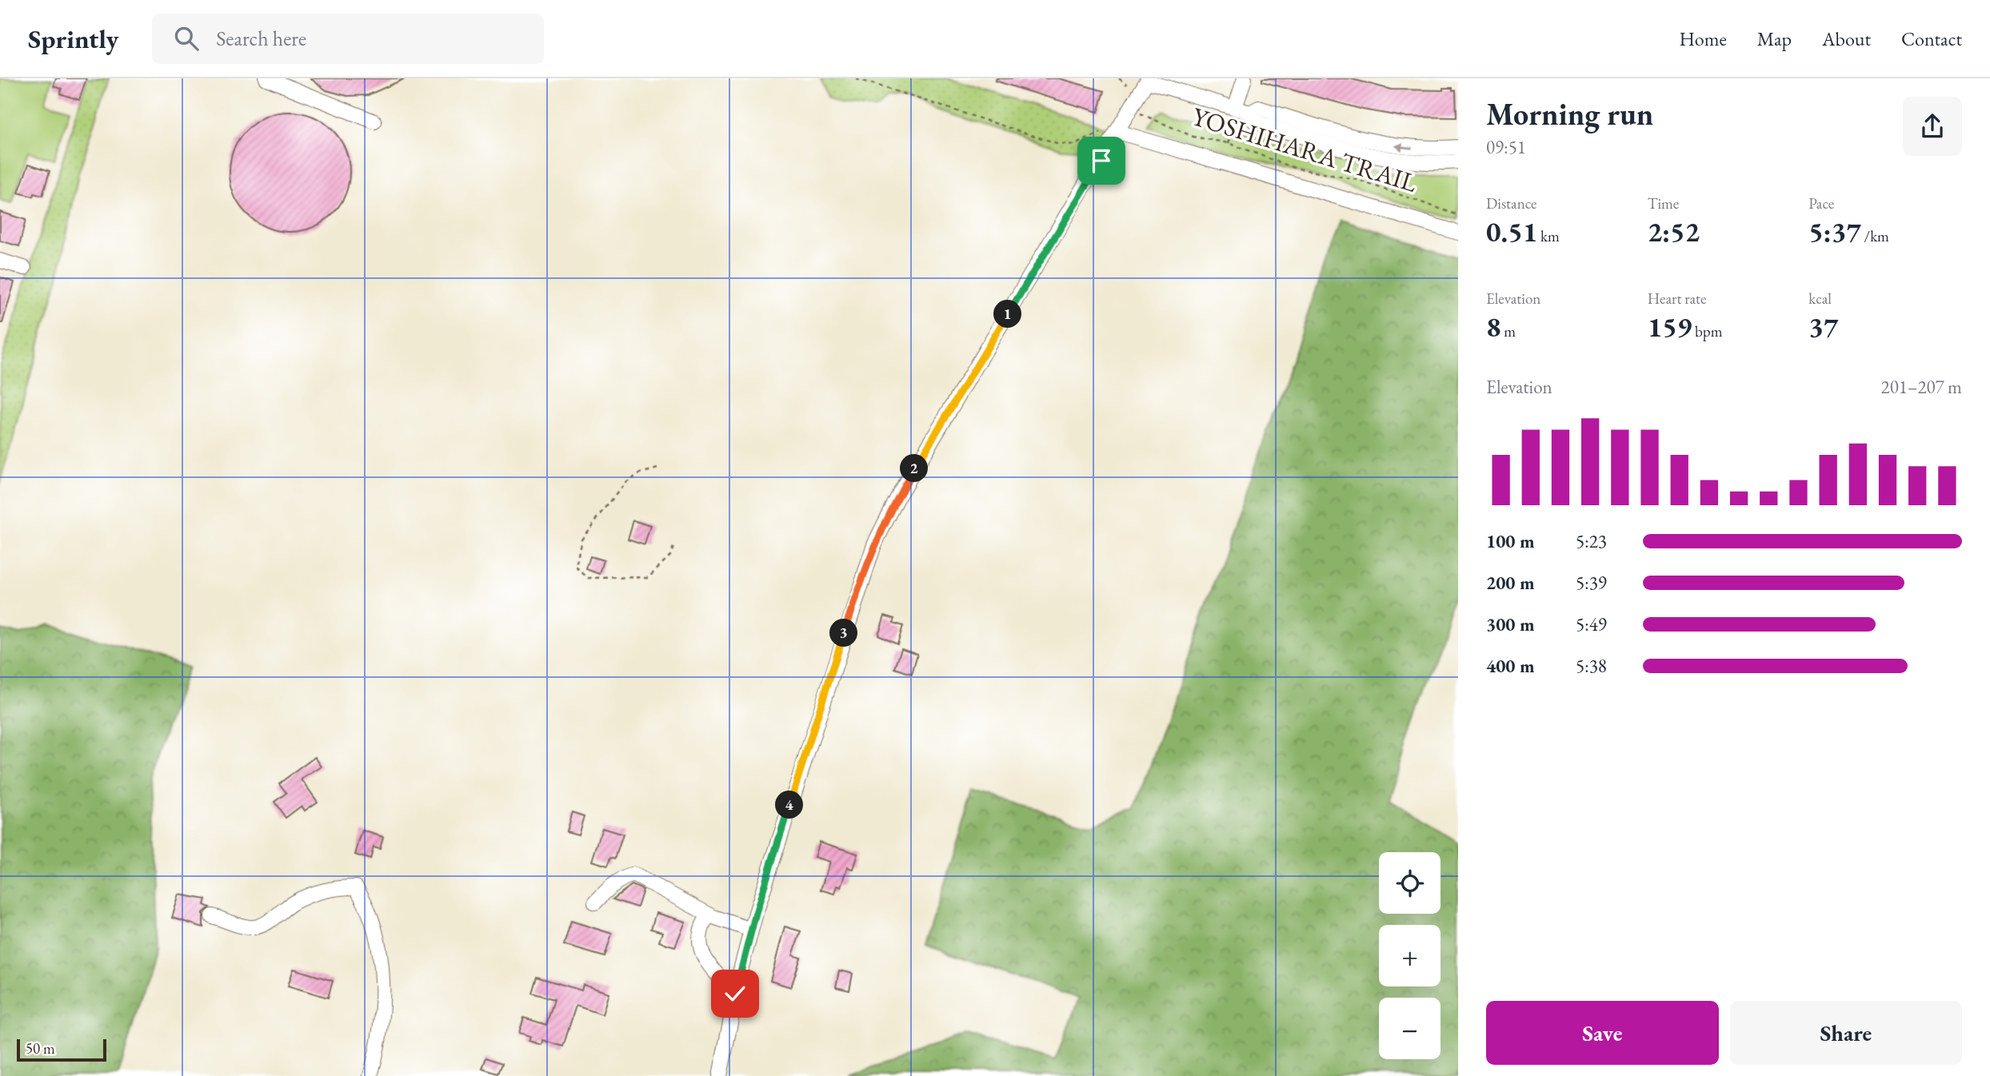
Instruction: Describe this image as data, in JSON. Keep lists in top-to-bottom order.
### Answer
{
  "streets": {
    "path": ["YOSHIHARA TRAIL"]
  },
  "scale_bar": "50 m",
  "page": {
    "header": "Sprintly",
    "search": "Search here",
    "nav": [
      "Home",
      "Map",
      "About",
      "Contact"
    ],
    "heading": ["Morning run", "09:51"],
    "stats": [
      ["Distance", "0.51 km"],
      ["Time", "2:52"],
      ["Pace", "5:37 /km"],
      ["Elevation", "8 m"],
      ["Heart rate", "159 bpm"],
      ["kcal", "37"]
    ],
    "pins": [
      "1",
      "2",
      "3",
      "4"
    ],
    "chart": ["Elevation", "201–207 m"],
    "list": [
      {
        "name": "100 m",
        "note": "5:23"
      },
      {
        "name": "200 m",
        "note": "5:39"
      },
      {
        "name": "300 m",
        "note": "5:49"
      },
      {
        "name": "400 m",
        "note": "5:38"
      }
    ],
    "map_buttons": ["+", "−"],
    "buttons": ["Save", "Share"],
    "scale": "50 m"
  }
}
